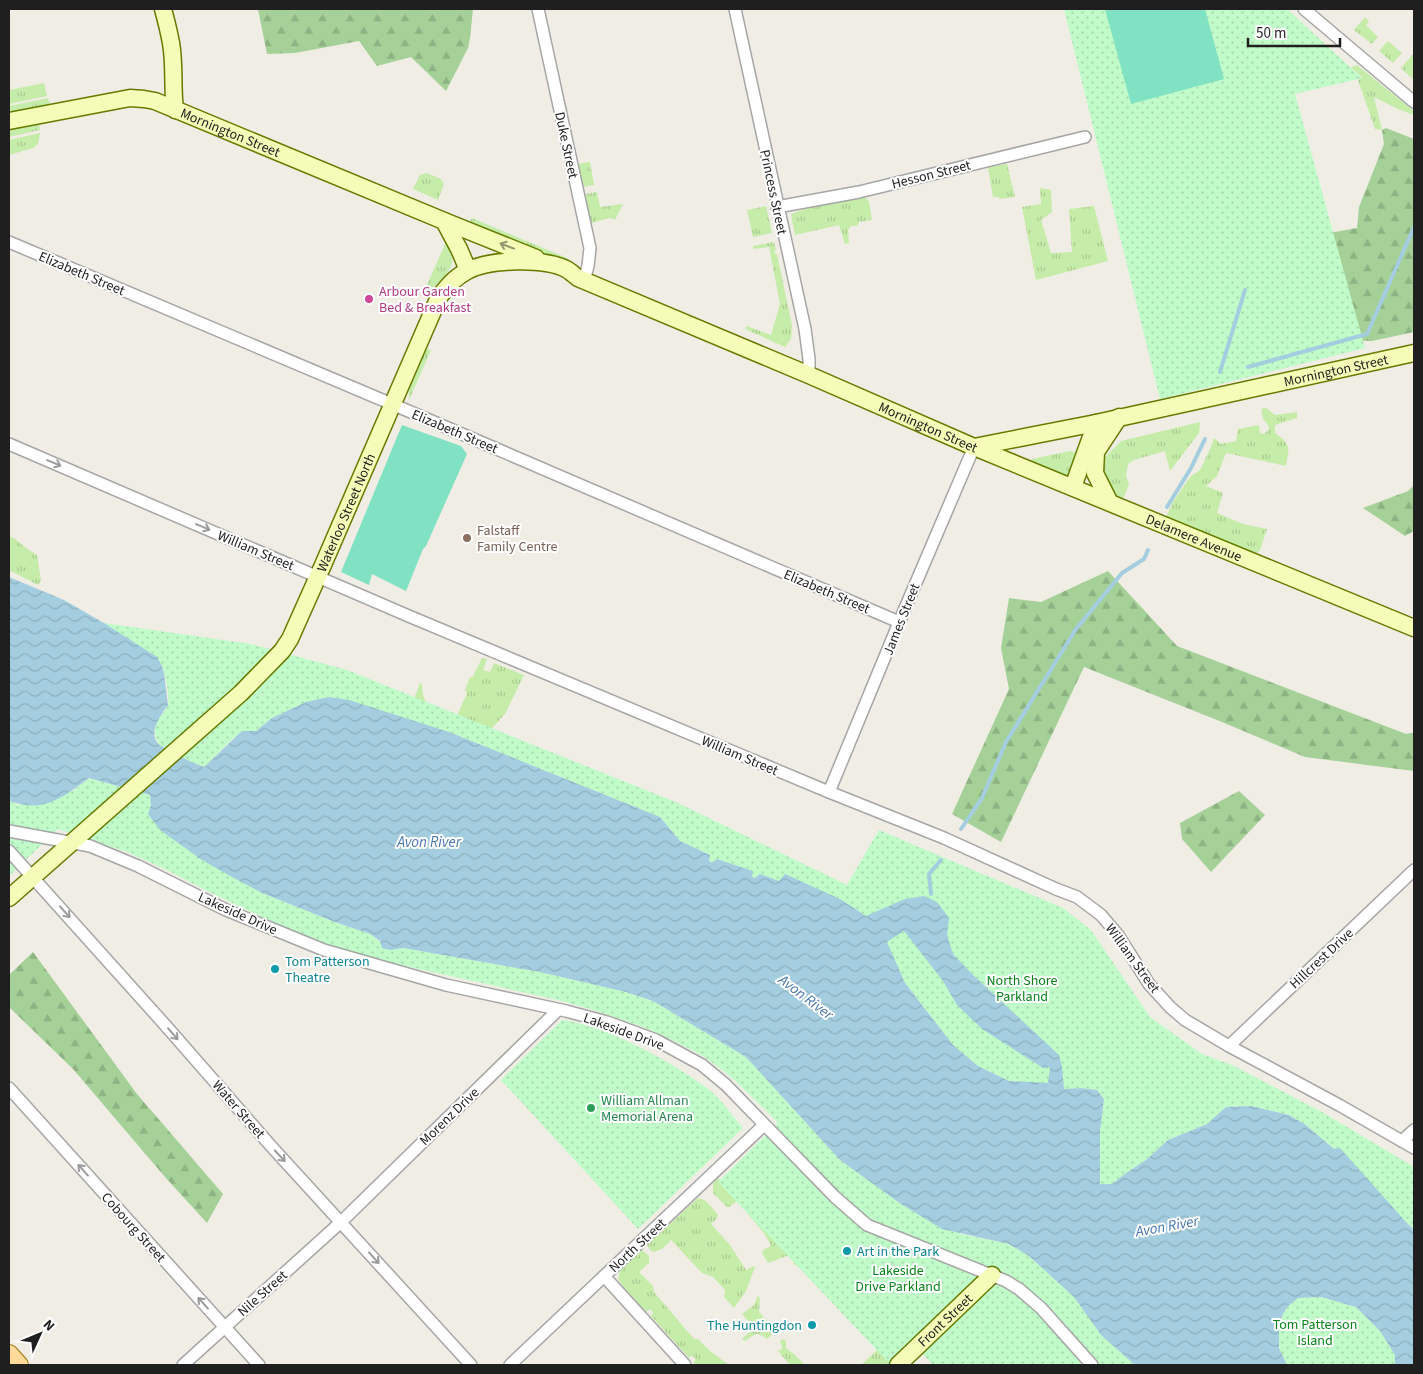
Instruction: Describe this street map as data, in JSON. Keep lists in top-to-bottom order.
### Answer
{
  "streets": {
    "main road": [
      "Mornington Street",
      "Waterloo Street North",
      "Delamere Avenue",
      "Front Street"
    ],
    "street": [
      "Duke Street",
      "Hesson Street",
      "Princess Street",
      "Elizabeth Street",
      "William Street",
      "James Street",
      "Lakeside Drive",
      "Hillcrest Drive",
      "Water Street",
      "Morenz Drive",
      "Cobourg Street",
      "North Street",
      "Nile Street"
    ]
  },
  "crossings": [
    ["Mornington Street", "Duke Street"],
    ["Mornington Street", "Princess Street"],
    ["Mornington Street", "Waterloo Street North"],
    ["Mornington Street", "Delamere Avenue"],
    ["Mornington Street", "James Street"],
    ["Hesson Street", "Princess Street"],
    ["Elizabeth Street", "Waterloo Street North"],
    ["Elizabeth Street", "James Street"],
    ["Waterloo Street North", "William Street"],
    ["Waterloo Street North", "Lakeside Drive"],
    ["Delamere Avenue", "James Street"],
    ["William Street", "James Street"],
    ["William Street", "Hillcrest Drive"],
    ["Lakeside Drive", "Morenz Drive"],
    ["Lakeside Drive", "North Street"],
    ["Lakeside Drive", "Front Street"],
    ["Water Street", "Morenz Drive"],
    ["Water Street", "Nile Street"],
    ["Morenz Drive", "Nile Street"],
    ["Cobourg Street", "Nile Street"]
  ],
  "one_way": ["Water Street", "Cobourg Street"],
  "water": ["Avon River"],
  "parks": ["North Shore Parkland", "Lakeside Drive Parkland", "Tom Patterson Island"],
  "places": [
    "Arbour Garden Bed & Breakfast",
    "Falstaff Family Centre",
    "Tom Patterson Theatre",
    "William Allman Memorial Arena",
    "Art in the Park",
    "The Huntingdon"
  ],
  "scale_bar": "50 m",
  "north": "top right"
}
